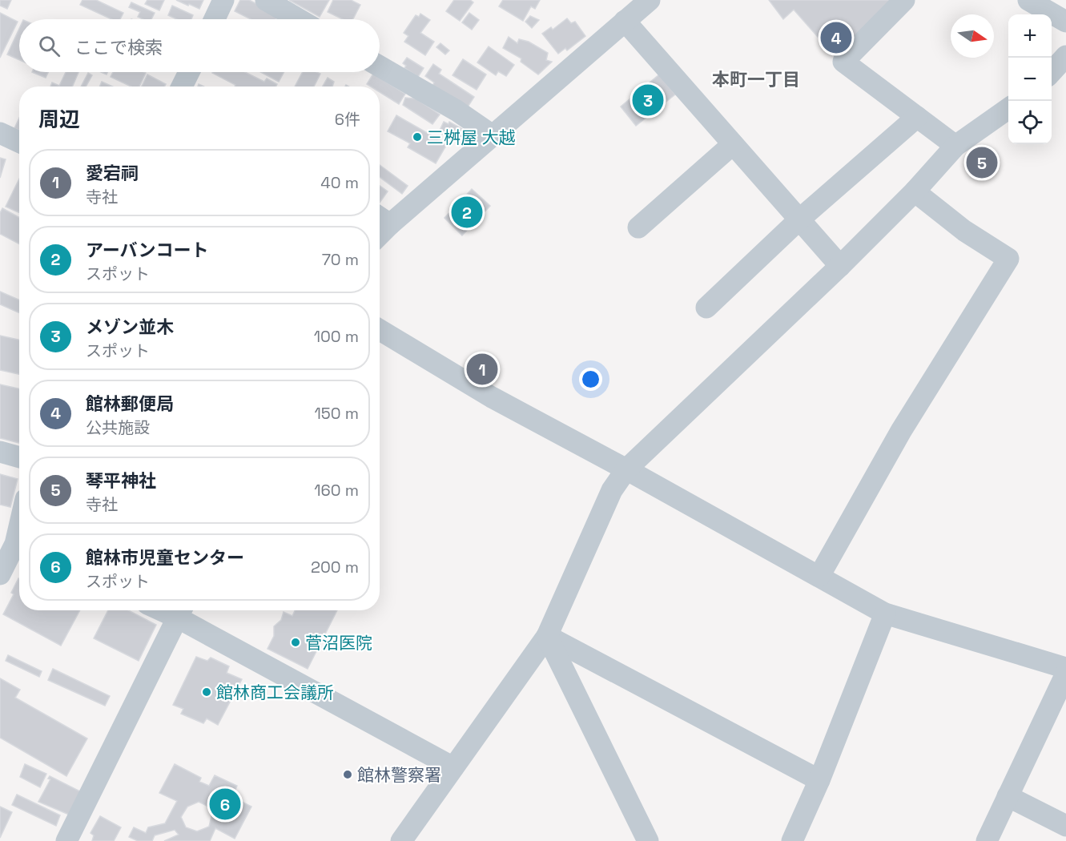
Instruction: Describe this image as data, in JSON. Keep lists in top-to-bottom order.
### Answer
{
  "districts": ["本町一丁目"],
  "places": [
    "三桝屋 大越",
    "菅沼医院",
    "館林商工会議所",
    "館林警察署"
  ],
  "north": "right",
  "page": {
    "map_buttons": ["+", "−"],
    "search": "ここで検索",
    "pins": [
      "4",
      "3",
      "5",
      "2",
      "1",
      "6"
    ],
    "heading": ["周辺", "6件"],
    "list": [
      {
        "mark": "1",
        "name": "愛宕祠",
        "note": "寺社",
        "value": "40 m"
      },
      {
        "mark": "2",
        "name": "アーバンコート",
        "note": "スポット",
        "value": "70 m"
      },
      {
        "mark": "3",
        "name": "メゾン並木",
        "note": "スポット",
        "value": "100 m"
      },
      {
        "mark": "4",
        "name": "館林郵便局",
        "note": "公共施設",
        "value": "150 m"
      },
      {
        "mark": "5",
        "name": "琴平神社",
        "note": "寺社",
        "value": "160 m"
      },
      {
        "mark": "6",
        "name": "館林市児童センター",
        "note": "スポット",
        "value": "200 m"
      }
    ]
  }
}
